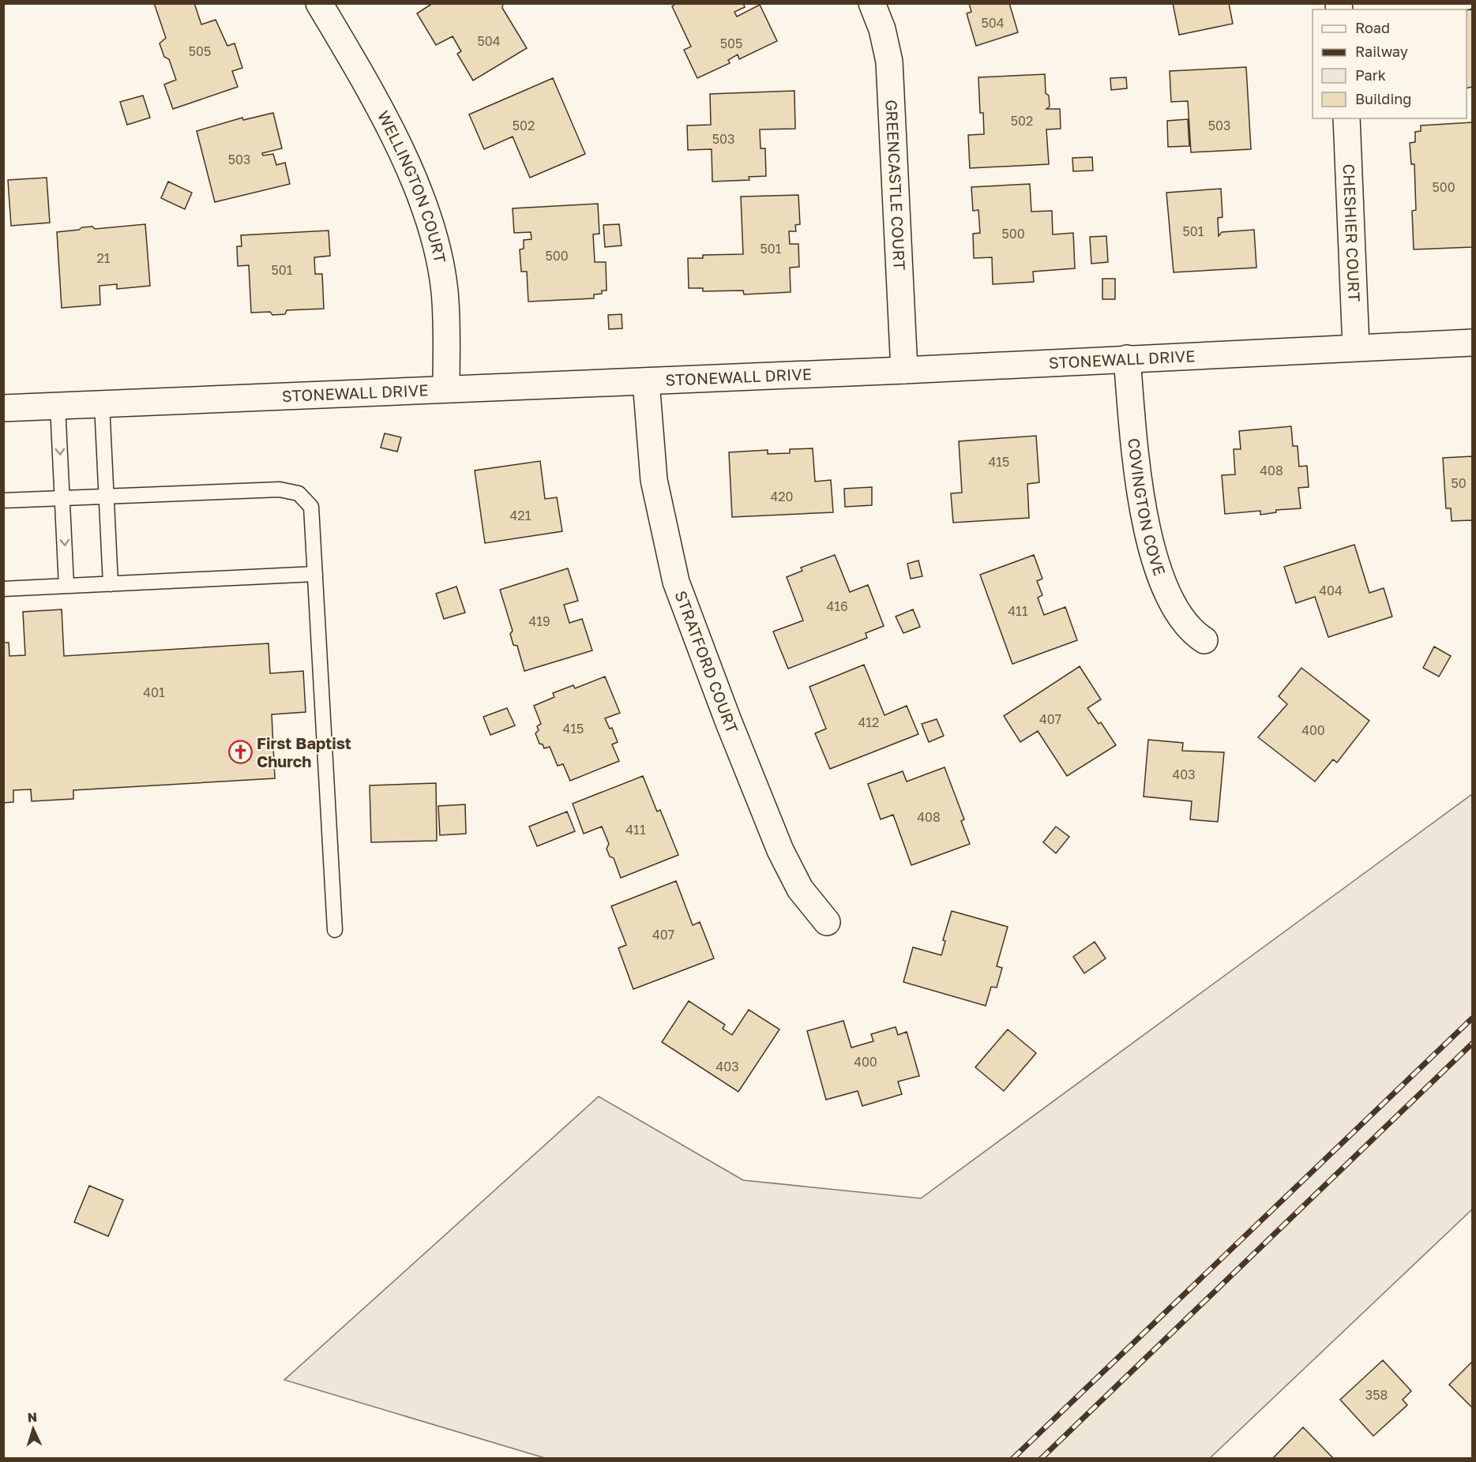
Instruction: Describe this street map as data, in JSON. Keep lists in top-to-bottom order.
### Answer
{
  "streets": {
    "street": [
      "GREENCASTLE COURT",
      "WELLINGTON COURT",
      "CHESHIER COURT",
      "STONEWALL DRIVE",
      "COVINGTON COVE",
      "STRATFORD COURT"
    ]
  },
  "crossings": [
    ["GREENCASTLE COURT", "STONEWALL DRIVE"],
    ["WELLINGTON COURT", "STONEWALL DRIVE"],
    ["CHESHIER COURT", "STONEWALL DRIVE"],
    ["STONEWALL DRIVE", "COVINGTON COVE"],
    ["STONEWALL DRIVE", "STRATFORD COURT"]
  ],
  "places": {
    "church": ["First Baptist Church"]
  },
  "house_numbers": [
    "504",
    "504",
    "505",
    "505",
    "502",
    "502",
    "503",
    "503",
    "503",
    "500",
    "501",
    "500",
    "501",
    "500",
    "21",
    "501",
    "415",
    "408",
    "50",
    "420",
    "421",
    "404",
    "416",
    "411",
    "419",
    "401",
    "407",
    "412",
    "415",
    "400",
    "403",
    "408",
    "411",
    "407",
    "400",
    "403",
    "358"
  ],
  "legend": [
    "Road",
    "Railway",
    "Park",
    "Building"
  ],
  "north": "top"
}
